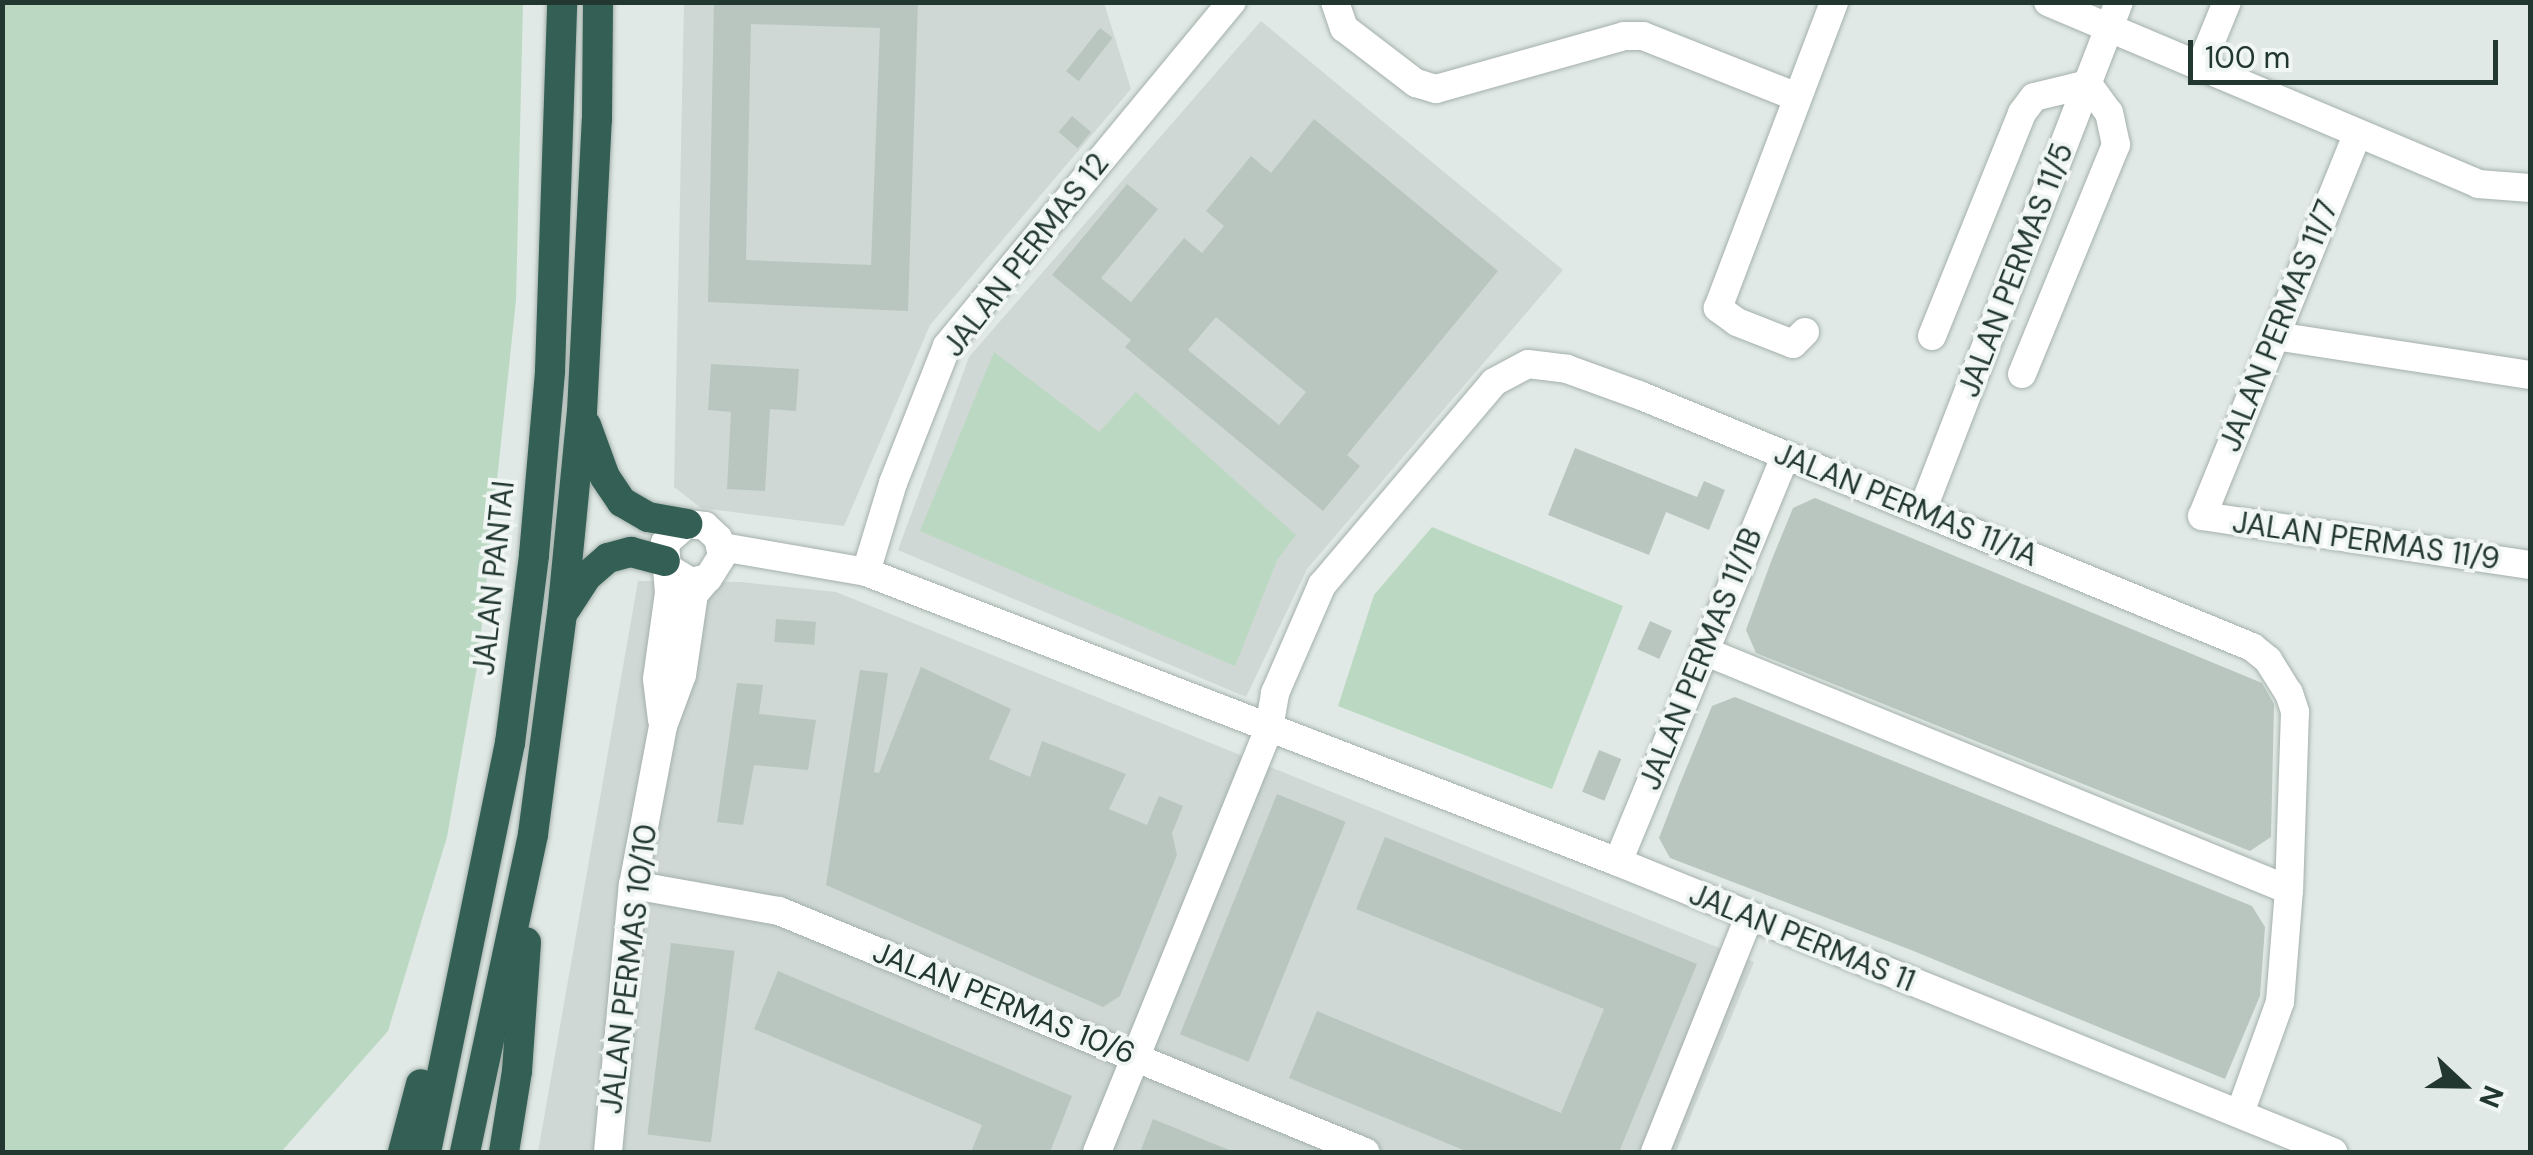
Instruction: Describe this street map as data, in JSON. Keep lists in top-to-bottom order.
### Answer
{
  "streets": {
    "highway": ["JALAN PANTAI"],
    "street": [
      "JALAN PERMAS 12",
      "JALAN PERMAS 11/5",
      "JALAN PERMAS 11/7",
      "JALAN PERMAS 11/1A",
      "JALAN PERMAS 11/9",
      "JALAN PERMAS 11/1B",
      "JALAN PERMAS 11",
      "JALAN PERMAS 10/10",
      "JALAN PERMAS 10/6"
    ]
  },
  "crossings": [
    ["JALAN PERMAS 12", "JALAN PERMAS 11"],
    ["JALAN PERMAS 11/5", "JALAN PERMAS 11/1A"],
    ["JALAN PERMAS 11/7", "JALAN PERMAS 11/9"],
    ["JALAN PERMAS 11/1A", "JALAN PERMAS 11/1B"],
    ["JALAN PERMAS 11/1A", "JALAN PERMAS 11"],
    ["JALAN PERMAS 11/1A", "JALAN PERMAS 10/6"],
    ["JALAN PERMAS 11/1B", "JALAN PERMAS 11"],
    ["JALAN PERMAS 10/10", "JALAN PERMAS 10/6"]
  ],
  "scale_bar": "100 m",
  "north": "right"
}
